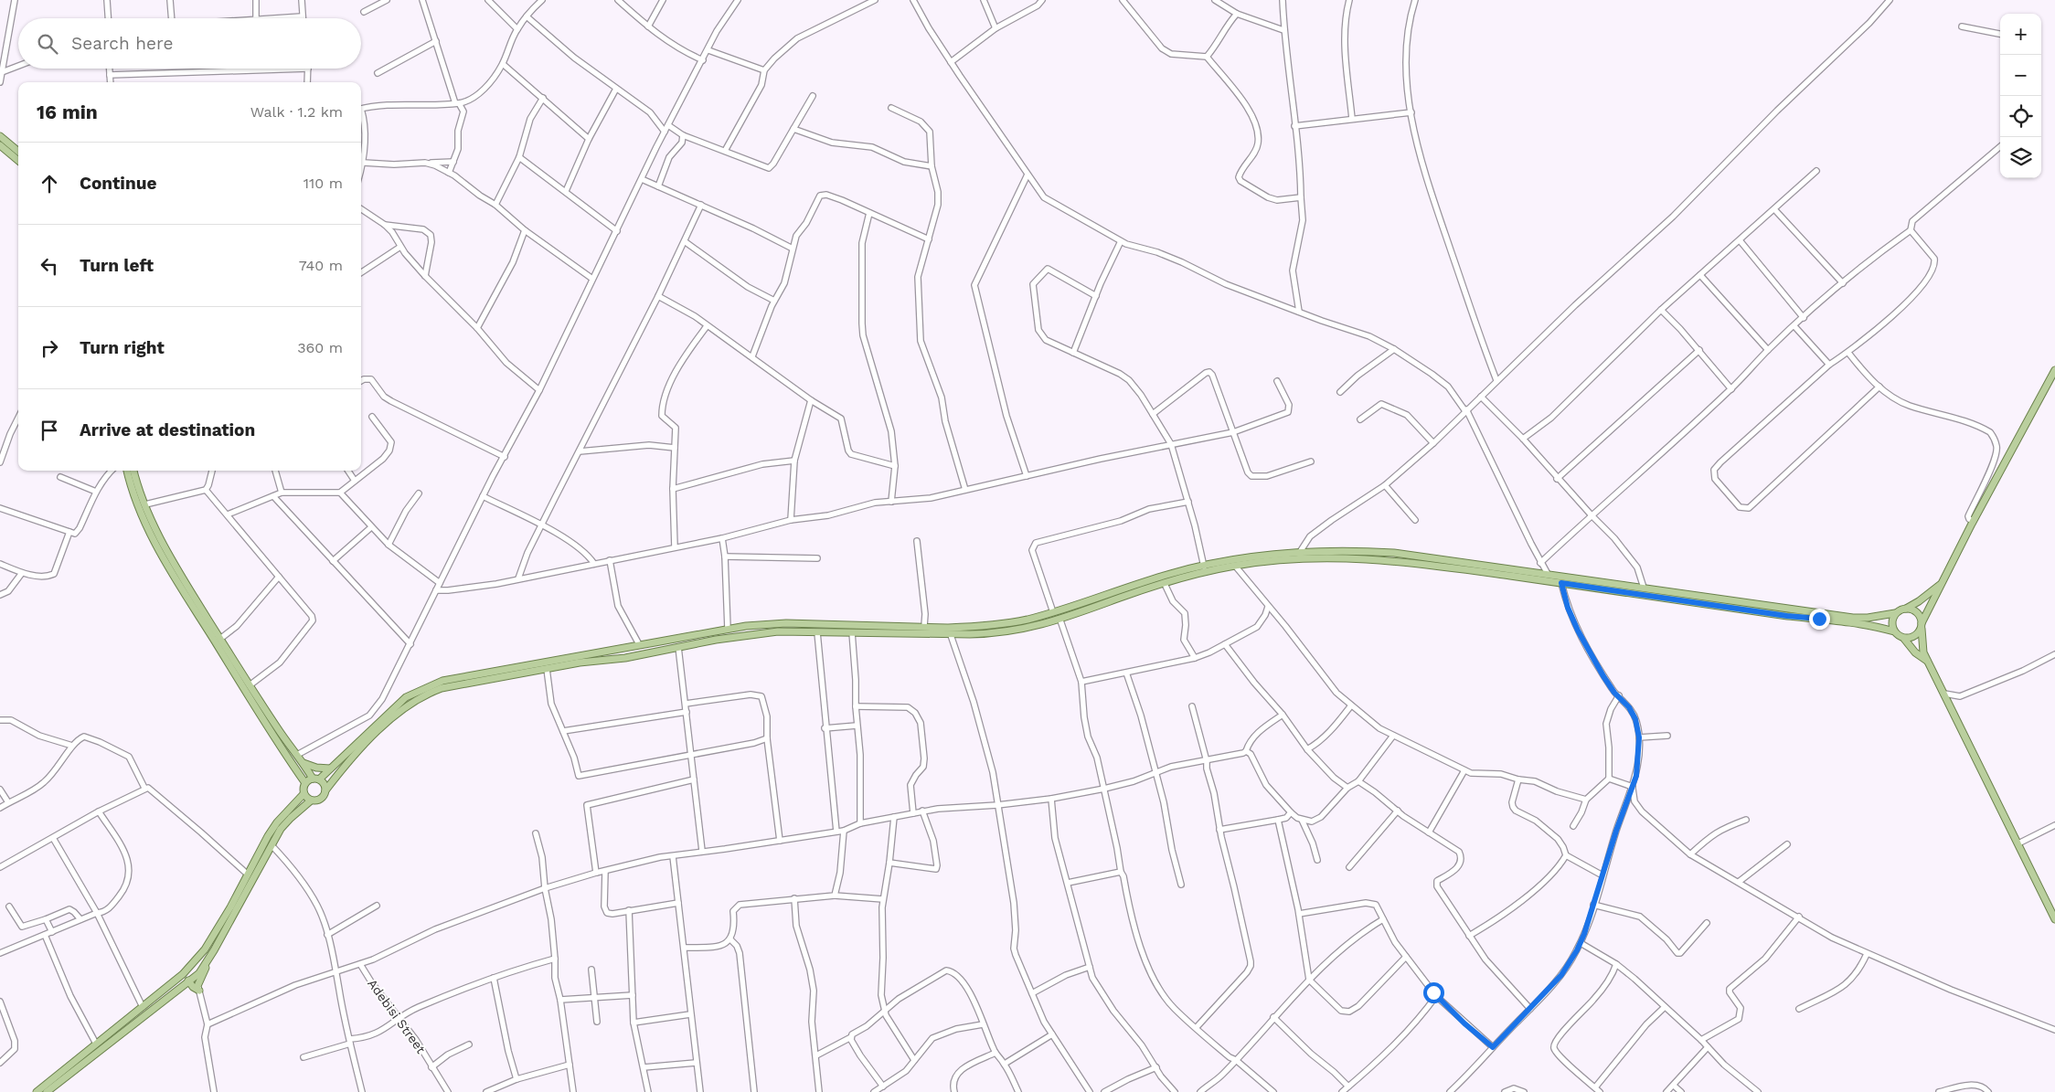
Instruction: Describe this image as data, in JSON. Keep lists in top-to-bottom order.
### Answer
{
  "streets": {
    "street": ["Adebisi Street"]
  },
  "page": {
    "map_buttons": ["+", "−"],
    "search": "Search here",
    "heading": ["16 min", "Walk · 1.2 km"],
    "list": [
      ["Continue", "110 m"],
      ["Turn left", "740 m"],
      ["Turn right", "360 m"],
      "Arrive at destination"
    ]
  }
}
